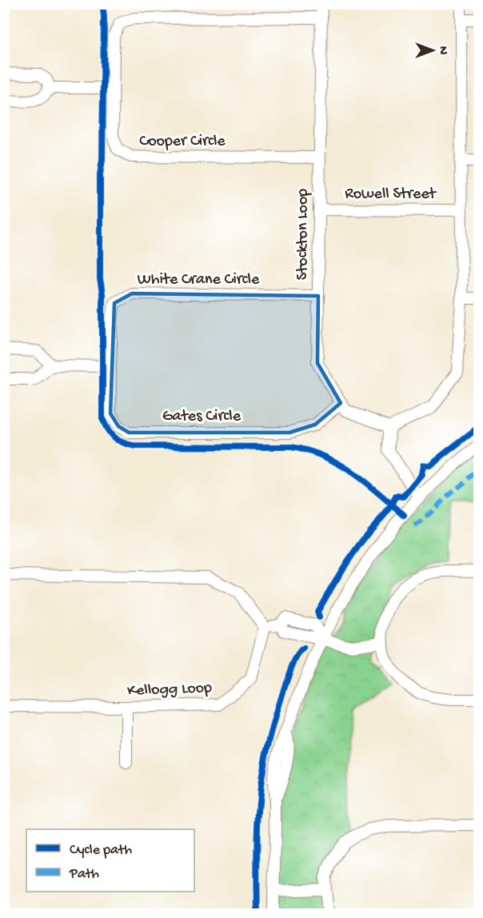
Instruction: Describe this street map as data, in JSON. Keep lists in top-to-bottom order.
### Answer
{
  "streets": {
    "street": [
      "Cooper Circle",
      "Rowell Street",
      "Stockton Loop",
      "White Crane Circle",
      "Gates Circle",
      "Kellogg Loop"
    ]
  },
  "crossings": [
    ["Cooper Circle", "Stockton Loop"],
    ["Rowell Street", "Stockton Loop"],
    ["Stockton Loop", "White Crane Circle"],
    ["Stockton Loop", "Gates Circle"],
    ["White Crane Circle", "Gates Circle"]
  ],
  "legend": ["Cycle path", "Path"],
  "north": "right"
}
